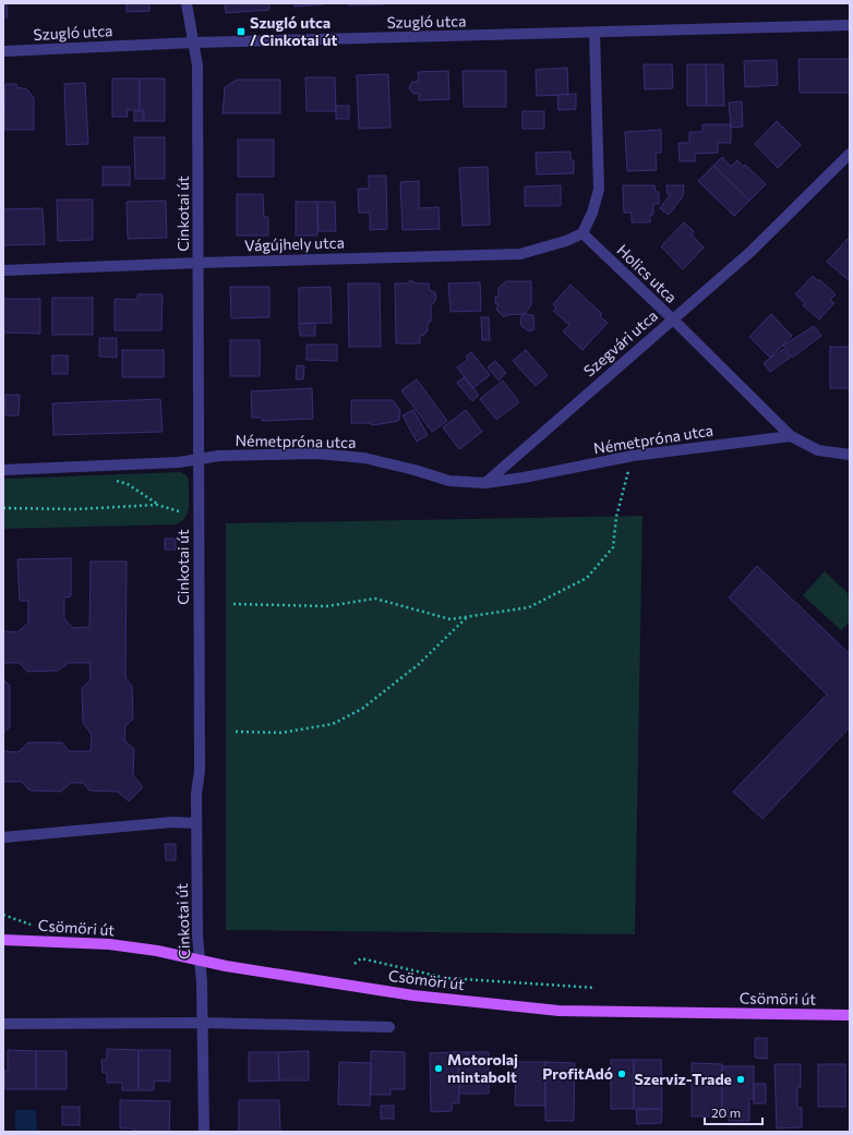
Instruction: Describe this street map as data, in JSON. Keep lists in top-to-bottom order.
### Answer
{
  "streets": {
    "main road": ["Csömöri út"],
    "street": [
      "Szugló utca",
      "Cinkotai út",
      "Vágújhely utca",
      "Holics utca",
      "Szegvári utca",
      "Németpróna utca"
    ]
  },
  "crossings": [
    ["Szugló utca", "Cinkotai út"],
    ["Cinkotai út", "Vágújhely utca"],
    ["Cinkotai út", "Németpróna utca"],
    ["Cinkotai út", "Csömöri út"],
    ["Vágújhely utca", "Holics utca"],
    ["Holics utca", "Szegvári utca"],
    ["Holics utca", "Németpróna utca"],
    ["Szegvári utca", "Németpróna utca"]
  ],
  "places": {
    "transit": ["Szugló utca / Cinkotai út"],
    "other": ["Motorolaj mintabolt", "ProfitAdó", "Szerviz-Trade"]
  },
  "scale_bar": "20 m"
}
